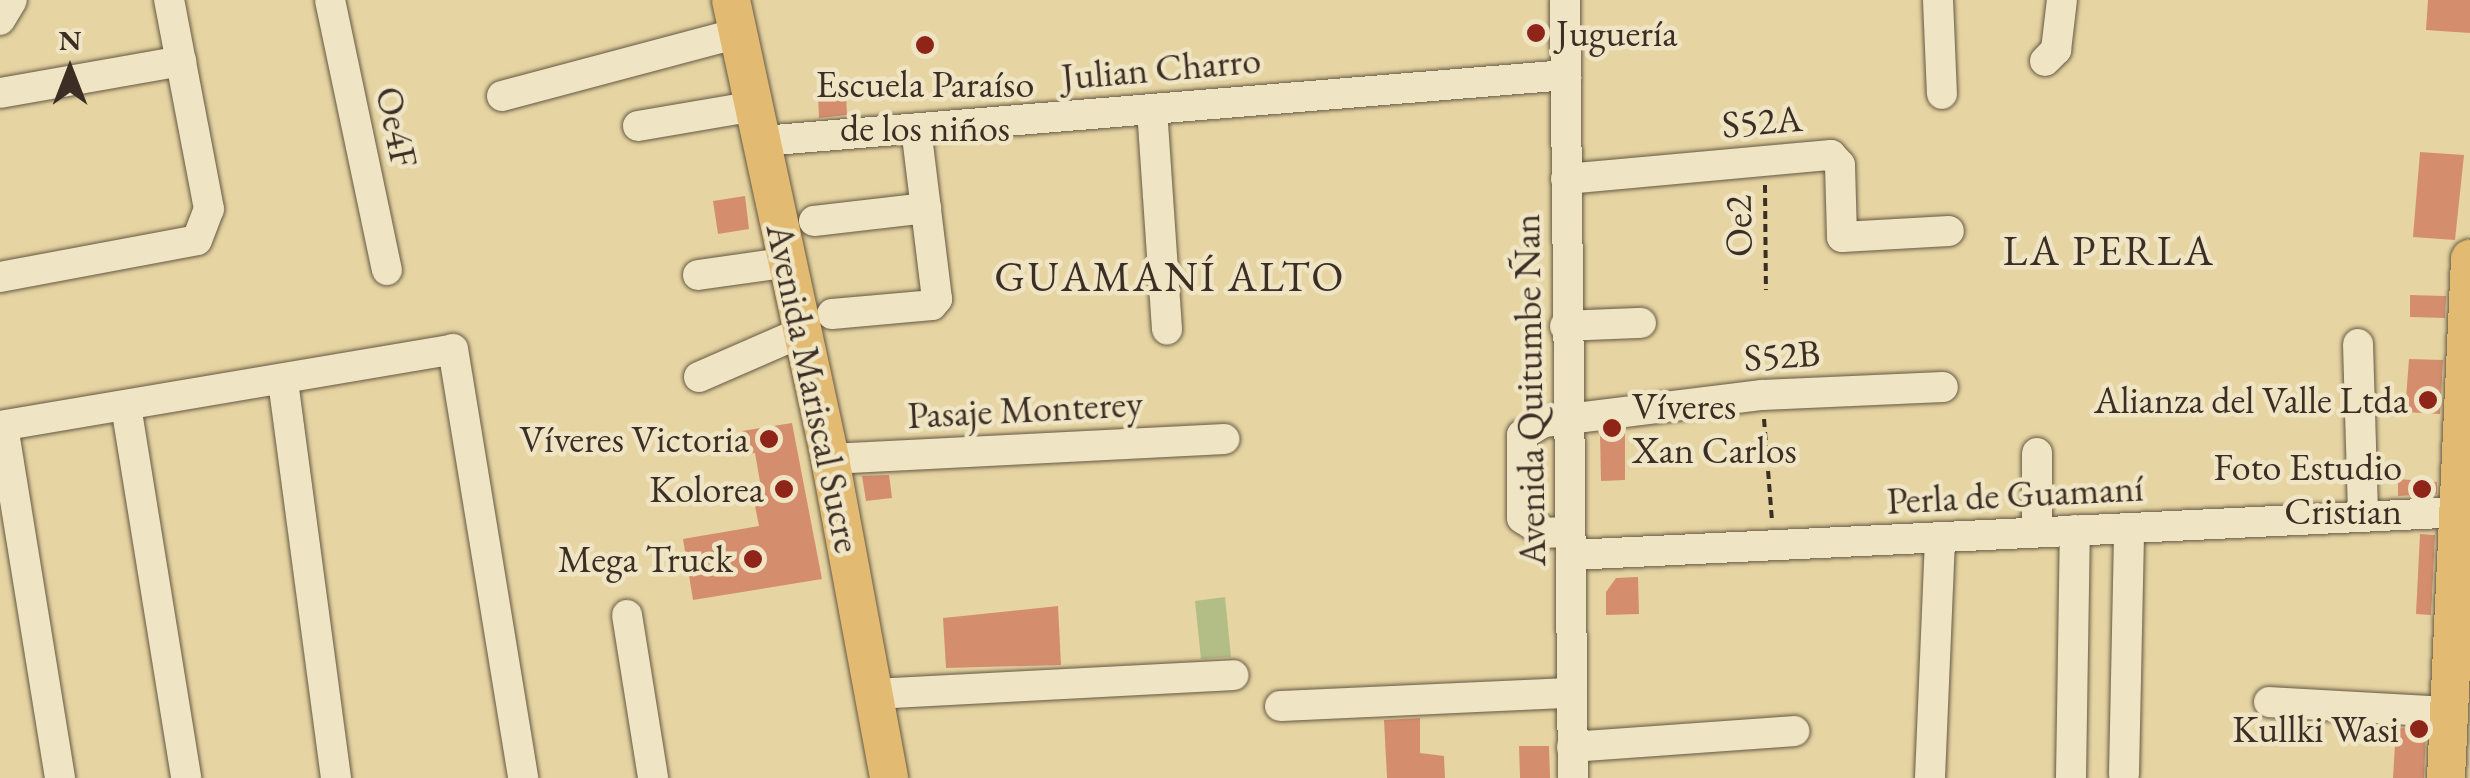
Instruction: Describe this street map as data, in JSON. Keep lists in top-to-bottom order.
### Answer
{
  "streets": {
    "main road": ["Avenida Mariscal Sucre"],
    "street": [
      "Julian Charro",
      "S52A",
      "Oe4F",
      "S52B",
      "Avenida Quitumbe Ñan",
      "Pasaje Monterey",
      "Perla de Guamaní"
    ],
    "path": ["Oe2"]
  },
  "crossings": [
    ["Julian Charro", "Avenida Mariscal Sucre"],
    ["Julian Charro", "Avenida Quitumbe Ñan"],
    ["S52A", "Oe2"],
    ["S52A", "Avenida Quitumbe Ñan"],
    ["S52B", "Avenida Quitumbe Ñan"],
    ["S52B", "Perla de Guamaní"],
    ["Avenida Mariscal Sucre", "Pasaje Monterey"],
    ["Avenida Quitumbe Ñan", "Perla de Guamaní"]
  ],
  "districts": ["LA PERLA", "GUAMANÍ ALTO"],
  "places": [
    "Juguería",
    "Escuela Paraíso de los niños",
    "Alianza del Valle Ltda",
    "Víveres Xan Carlos",
    "Víveres Victoria",
    "Kolorea",
    "Foto Estudio Cristian",
    "Mega Truck",
    "Kullki Wasi"
  ],
  "north": "top"
}
